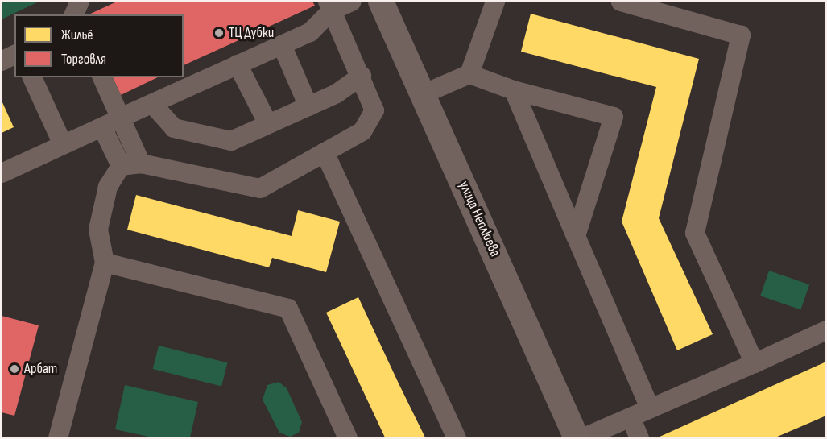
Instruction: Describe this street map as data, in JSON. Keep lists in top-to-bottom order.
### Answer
{
  "streets": {
    "main road": ["улица Неплюева"]
  },
  "places": ["ТЦ Дубки", "Арбат"],
  "legend": ["Жильё", "Торговля"]
}
